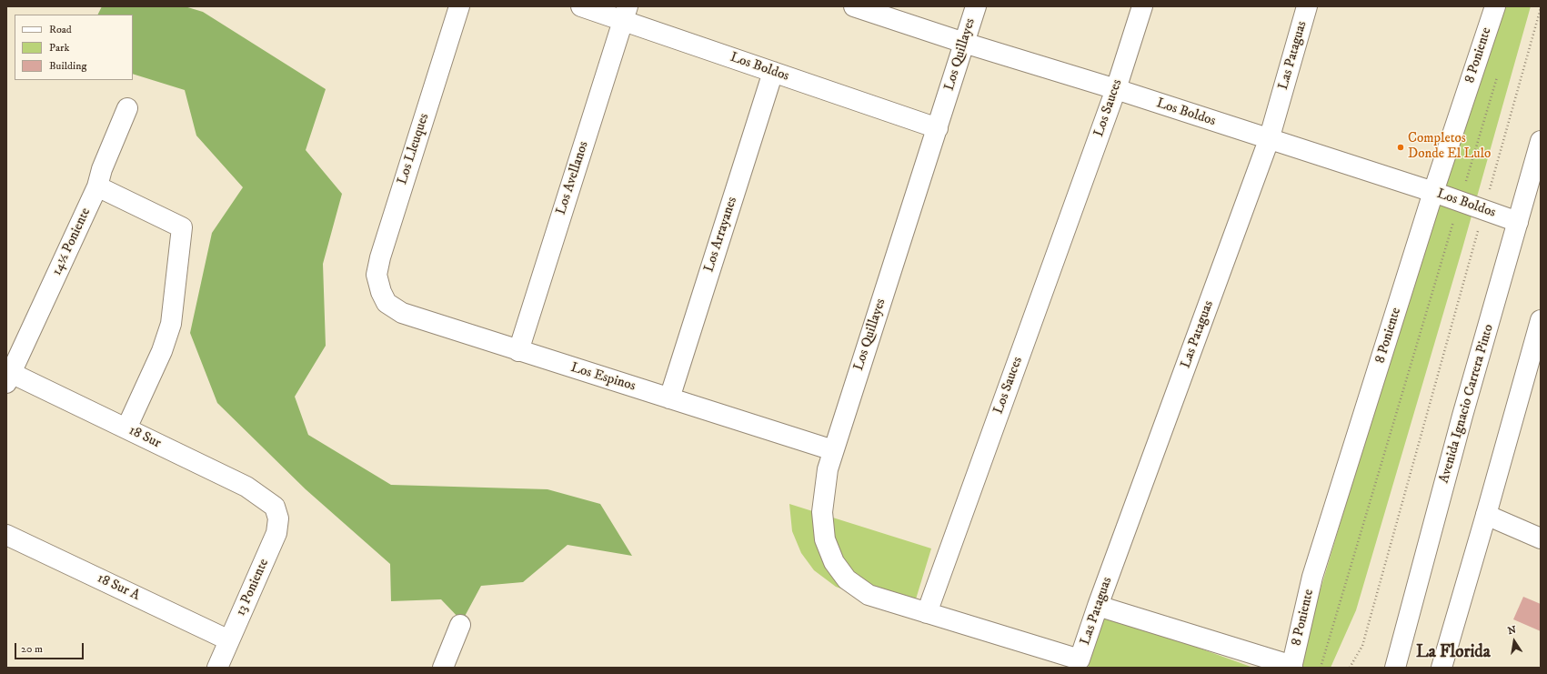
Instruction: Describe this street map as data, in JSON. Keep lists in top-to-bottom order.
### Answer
{
  "streets": {
    "street": [
      "Los Quillayes",
      "Las Pataguas",
      "8 Poniente",
      "Los Boldos",
      "Los Sauces",
      "Los Lleuques",
      "Los Avellanos",
      "Los Arrayanes",
      "14½ Poniente",
      "Los Espinos",
      "Avenida Ignacio Carrera Pinto",
      "18 Sur",
      "18 Sur A",
      "13 Poniente"
    ]
  },
  "crossings": [
    ["Los Quillayes", "Los Boldos"],
    ["Los Quillayes", "Los Sauces"],
    ["Los Quillayes", "Los Espinos"],
    ["Las Pataguas", "Los Boldos"],
    ["8 Poniente", "Los Boldos"],
    ["Los Boldos", "Los Sauces"],
    ["Los Boldos", "Los Avellanos"],
    ["Los Boldos", "Los Arrayanes"],
    ["Los Boldos", "Avenida Ignacio Carrera Pinto"],
    ["Los Lleuques", "Los Espinos"],
    ["Los Avellanos", "Los Espinos"],
    ["Los Arrayanes", "Los Espinos"],
    ["14½ Poniente", "18 Sur"],
    ["18 Sur", "13 Poniente"],
    ["18 Sur A", "13 Poniente"]
  ],
  "districts": ["La Florida"],
  "places": ["Completos Donde El Lulo"],
  "legend": ["Road", "Park", "Building"],
  "scale_bar": "20 m",
  "north": "top"
}
